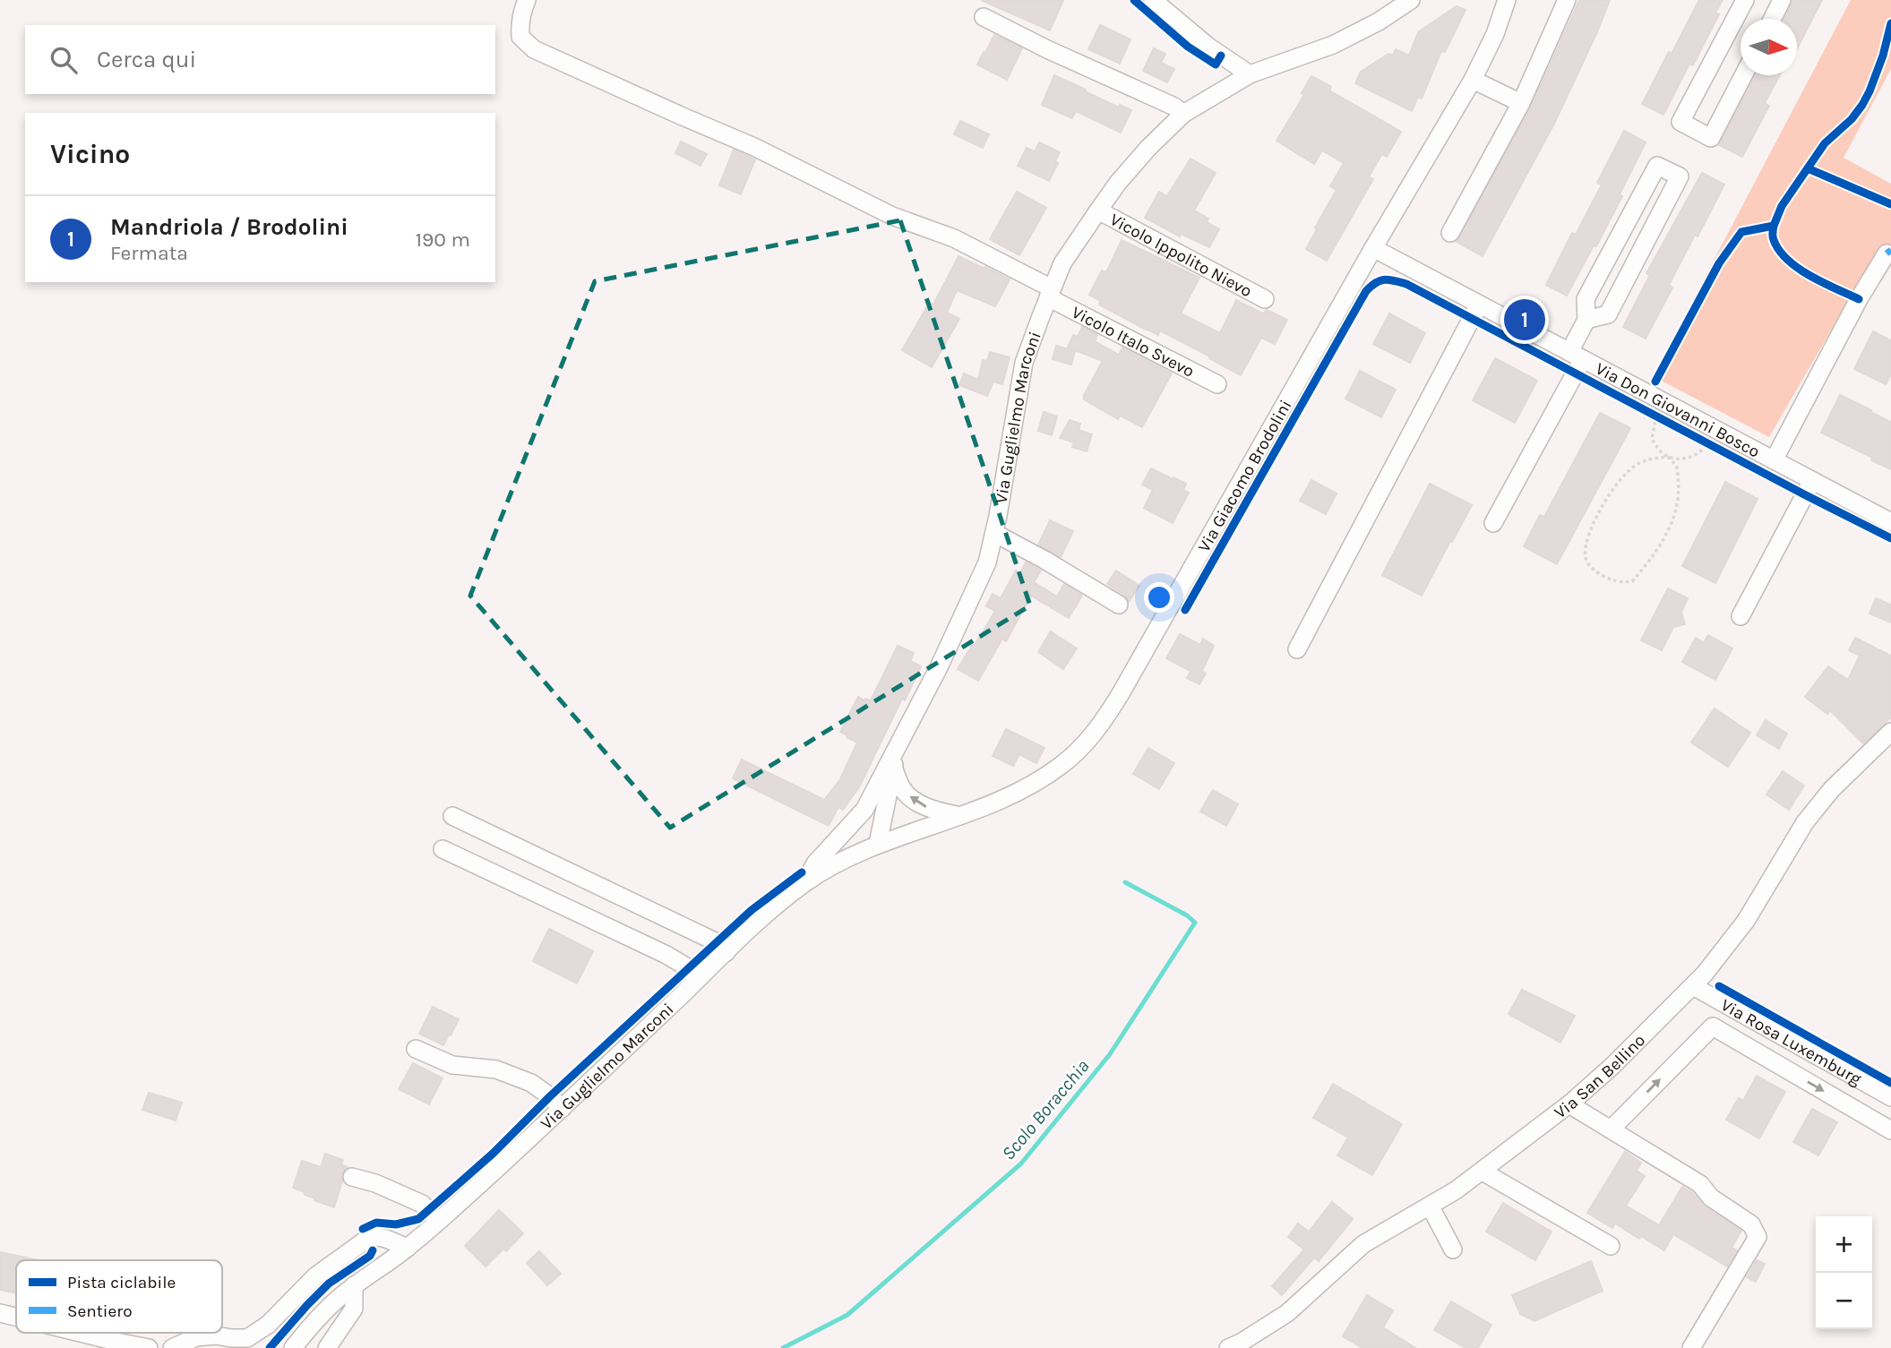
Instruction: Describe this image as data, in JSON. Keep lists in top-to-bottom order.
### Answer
{
  "streets": {
    "street": [
      "Vicolo Ippolito Nievo",
      "Vicolo Italo Svevo",
      "Via Don Giovanni Bosco",
      "Via Guglielmo Marconi",
      "Via Giacomo Brodolini",
      "Via Rosa Luxemburg",
      "Via San Bellino"
    ]
  },
  "crossings": [
    ["Vicolo Ippolito Nievo", "Via Guglielmo Marconi"],
    ["Vicolo Italo Svevo", "Via Guglielmo Marconi"],
    ["Via Don Giovanni Bosco", "Via Giacomo Brodolini"],
    ["Via Guglielmo Marconi", "Via Giacomo Brodolini"],
    ["Via Rosa Luxemburg", "Via San Bellino"]
  ],
  "water": ["Scolo Boracchia"],
  "legend": ["Pista ciclabile", "Sentiero"],
  "north": "right",
  "page": {
    "search": "Cerca qui",
    "heading": "Vicino",
    "list": [
      {
        "mark": "1",
        "name": "Mandriola / Brodolini",
        "note": "Fermata",
        "value": "190 m"
      }
    ],
    "pins": "1",
    "map_buttons": ["+", "−"]
  }
}
